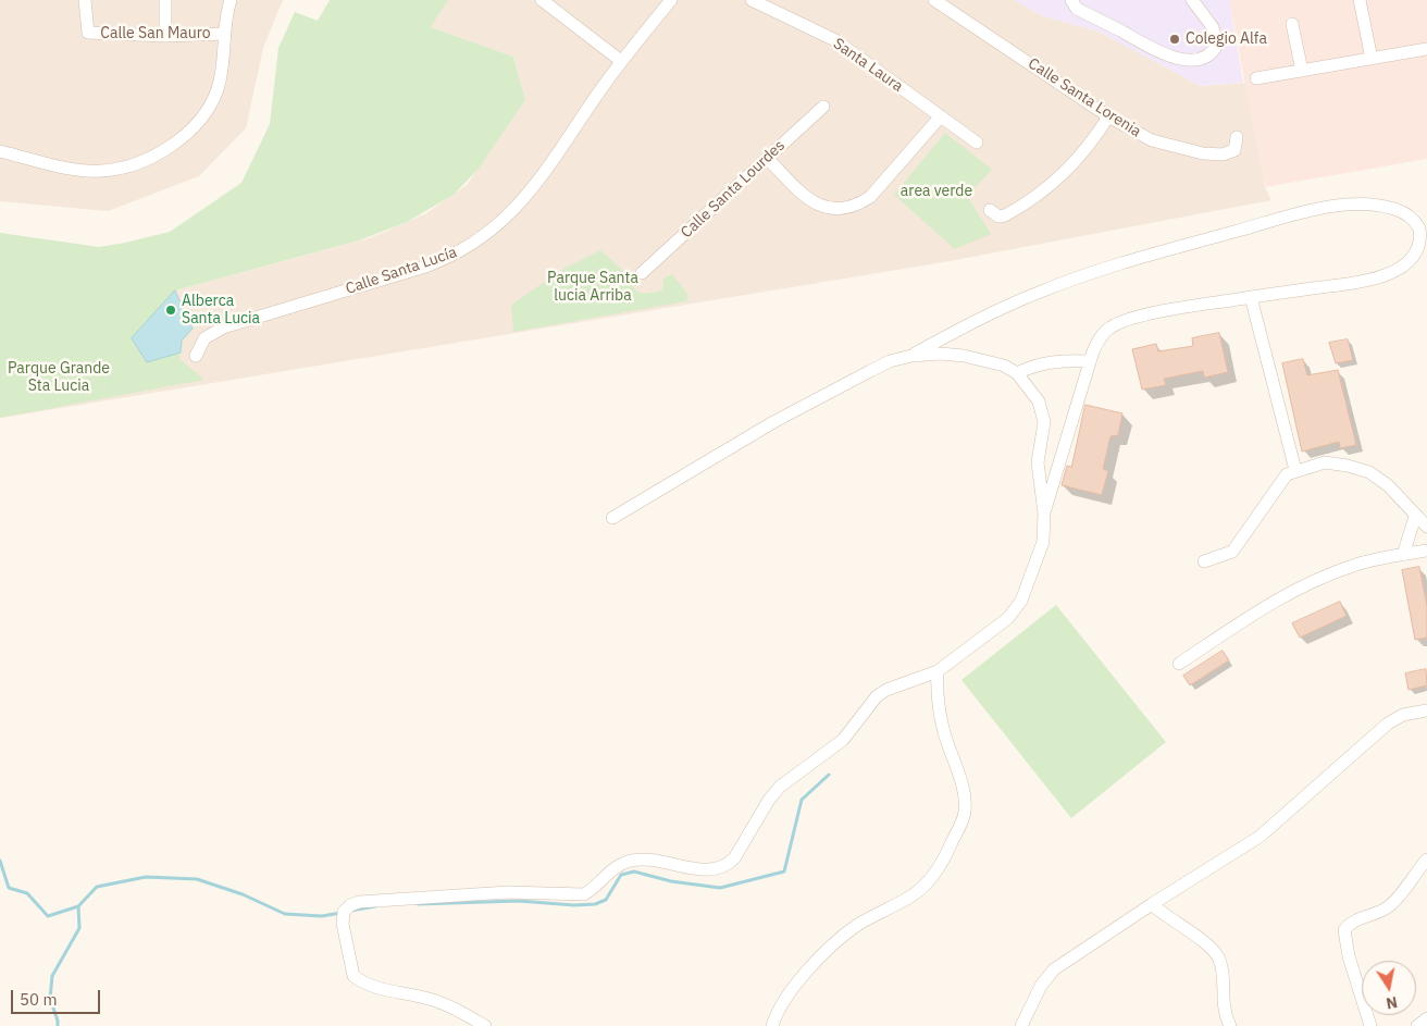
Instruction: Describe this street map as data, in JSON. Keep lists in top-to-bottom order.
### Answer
{
  "streets": {
    "street": [
      "Calle San Mauro",
      "Santa Laura",
      "Calle Santa Lorenia",
      "Calle Santa Lourdes",
      "Calle Santa Lucía"
    ]
  },
  "parks": ["area verde", "Parque Santa lucia Arriba", "Parque Grande Sta Lucia"],
  "places": ["Colegio Alfa", "Alberca Santa Lucia"],
  "scale_bar": "50 m",
  "north": "bottom"
}
